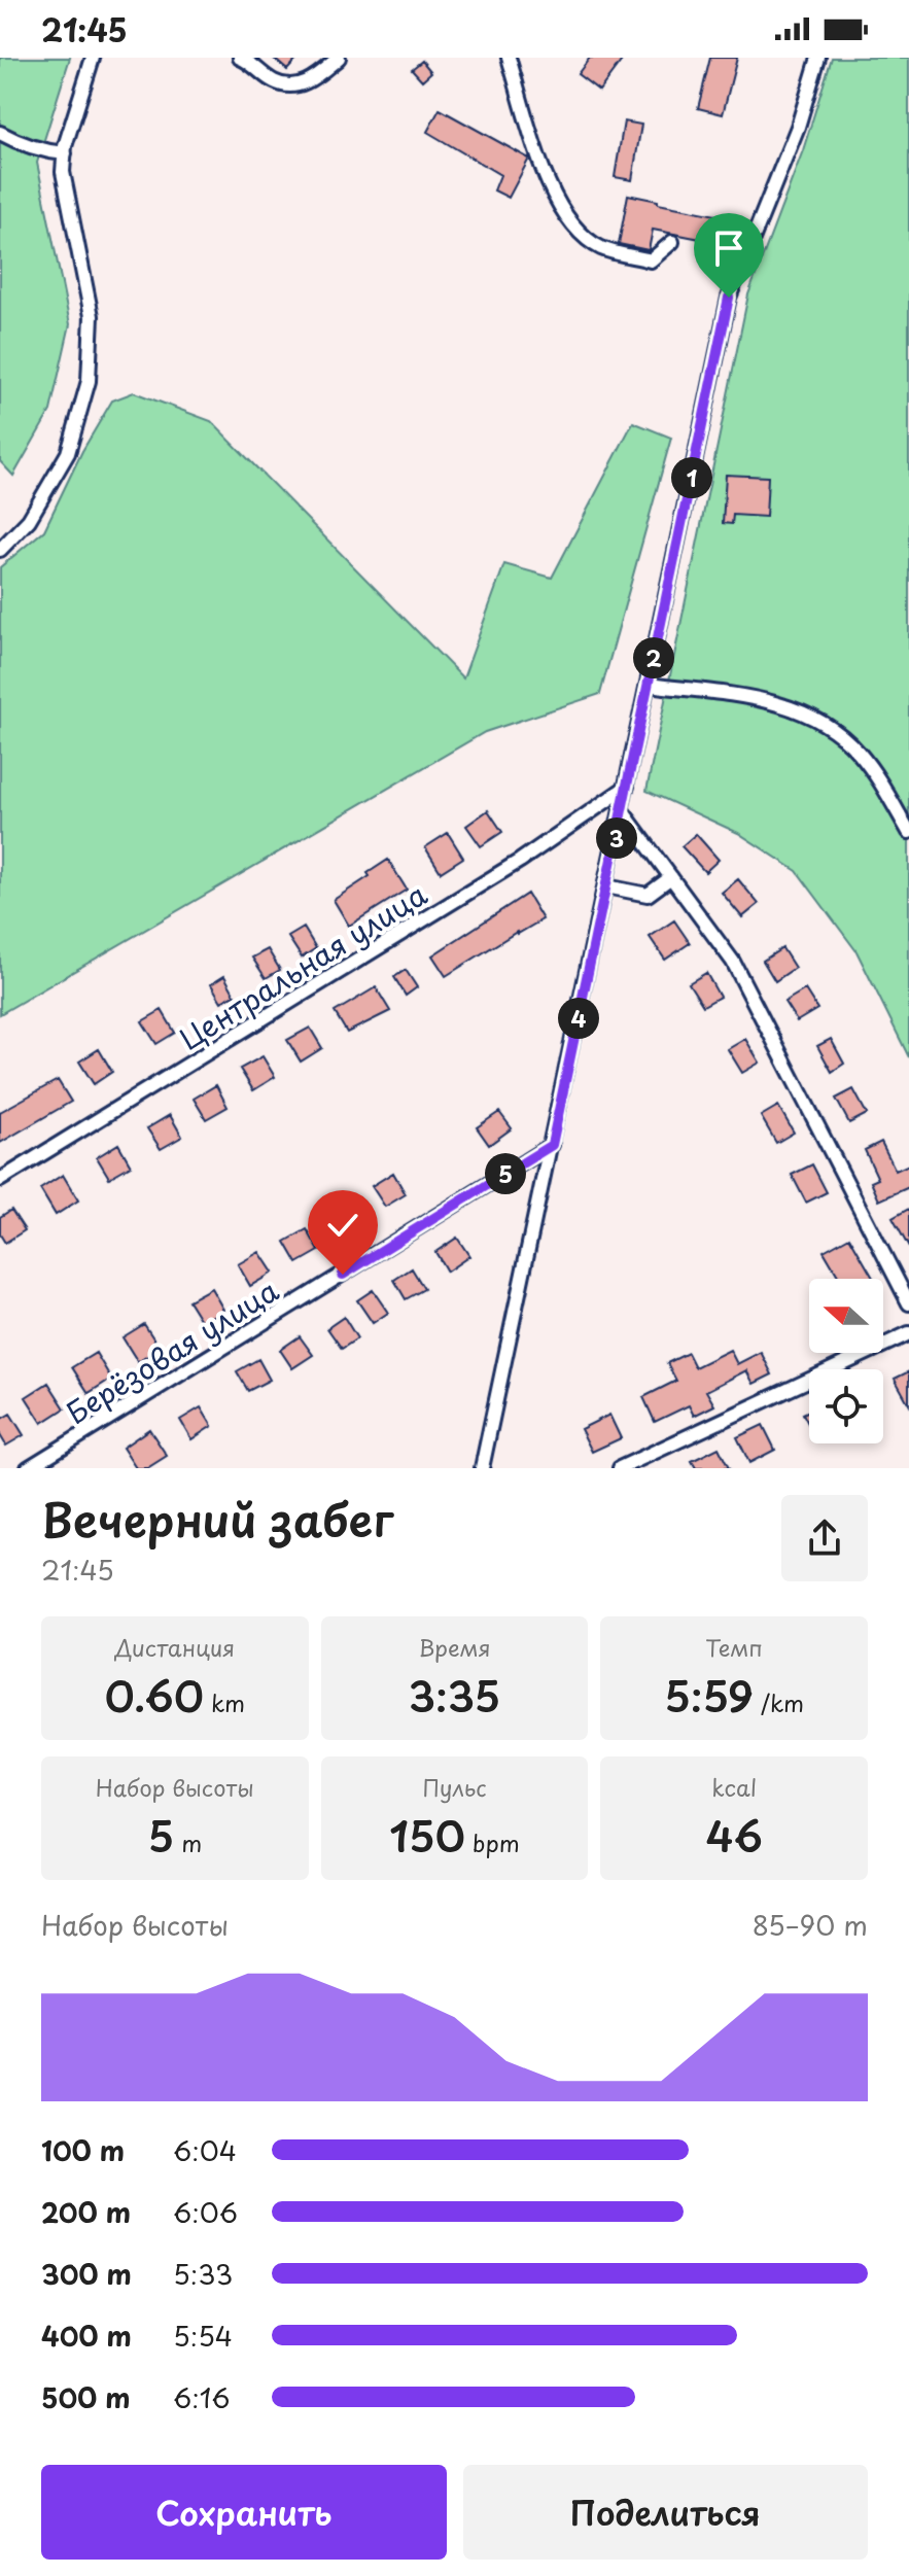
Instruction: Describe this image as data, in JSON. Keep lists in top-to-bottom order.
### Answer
{
  "streets": {
    "street": ["Центральная улица", "Берёзовая улица"]
  },
  "north": "left",
  "page": {
    "status": "21:45",
    "pins": [
      "1",
      "2",
      "3",
      "4",
      "5"
    ],
    "heading": ["Вечерний забег", "21:45"],
    "stats": [
      ["Дистанция", "0.60 km"],
      ["Время", "3:35"],
      ["Темп", "5:59 /km"],
      ["Набор высоты", "5 m"],
      ["Пульс", "150 bpm"],
      ["kcal", "46"]
    ],
    "chart": ["Набор высоты", "85–90 m"],
    "list": [
      {
        "name": "100 m",
        "note": "6:04"
      },
      {
        "name": "200 m",
        "note": "6:06"
      },
      {
        "name": "300 m",
        "note": "5:33"
      },
      {
        "name": "400 m",
        "note": "5:54"
      },
      {
        "name": "500 m",
        "note": "6:16"
      }
    ],
    "buttons": ["Сохранить", "Поделиться"]
  }
}
